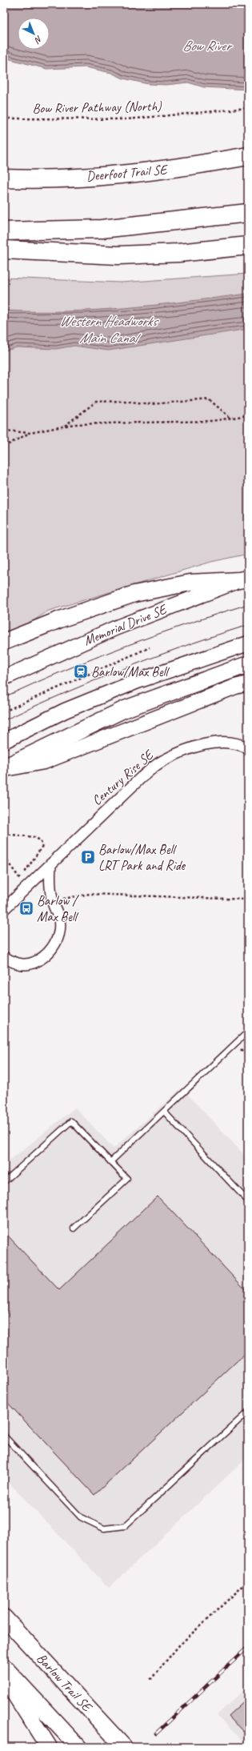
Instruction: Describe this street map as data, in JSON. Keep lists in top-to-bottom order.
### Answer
{
  "streets": {
    "highway": ["Deerfoot Trail SE"],
    "main road": ["Memorial Drive SE", "Barlow Trail SE"],
    "street": ["Century Rise SE"],
    "path": ["Bow River Pathway (North)"]
  },
  "water": ["Bow River", "Western Headworks Main Canal"],
  "places": {
    "station": ["Barlow/Max Bell"],
    "parking": ["Barlow/Max Bell LRT Park and Ride"],
    "bus stop": ["Barlow / Max Bell"]
  },
  "north": "bottom right"
}
